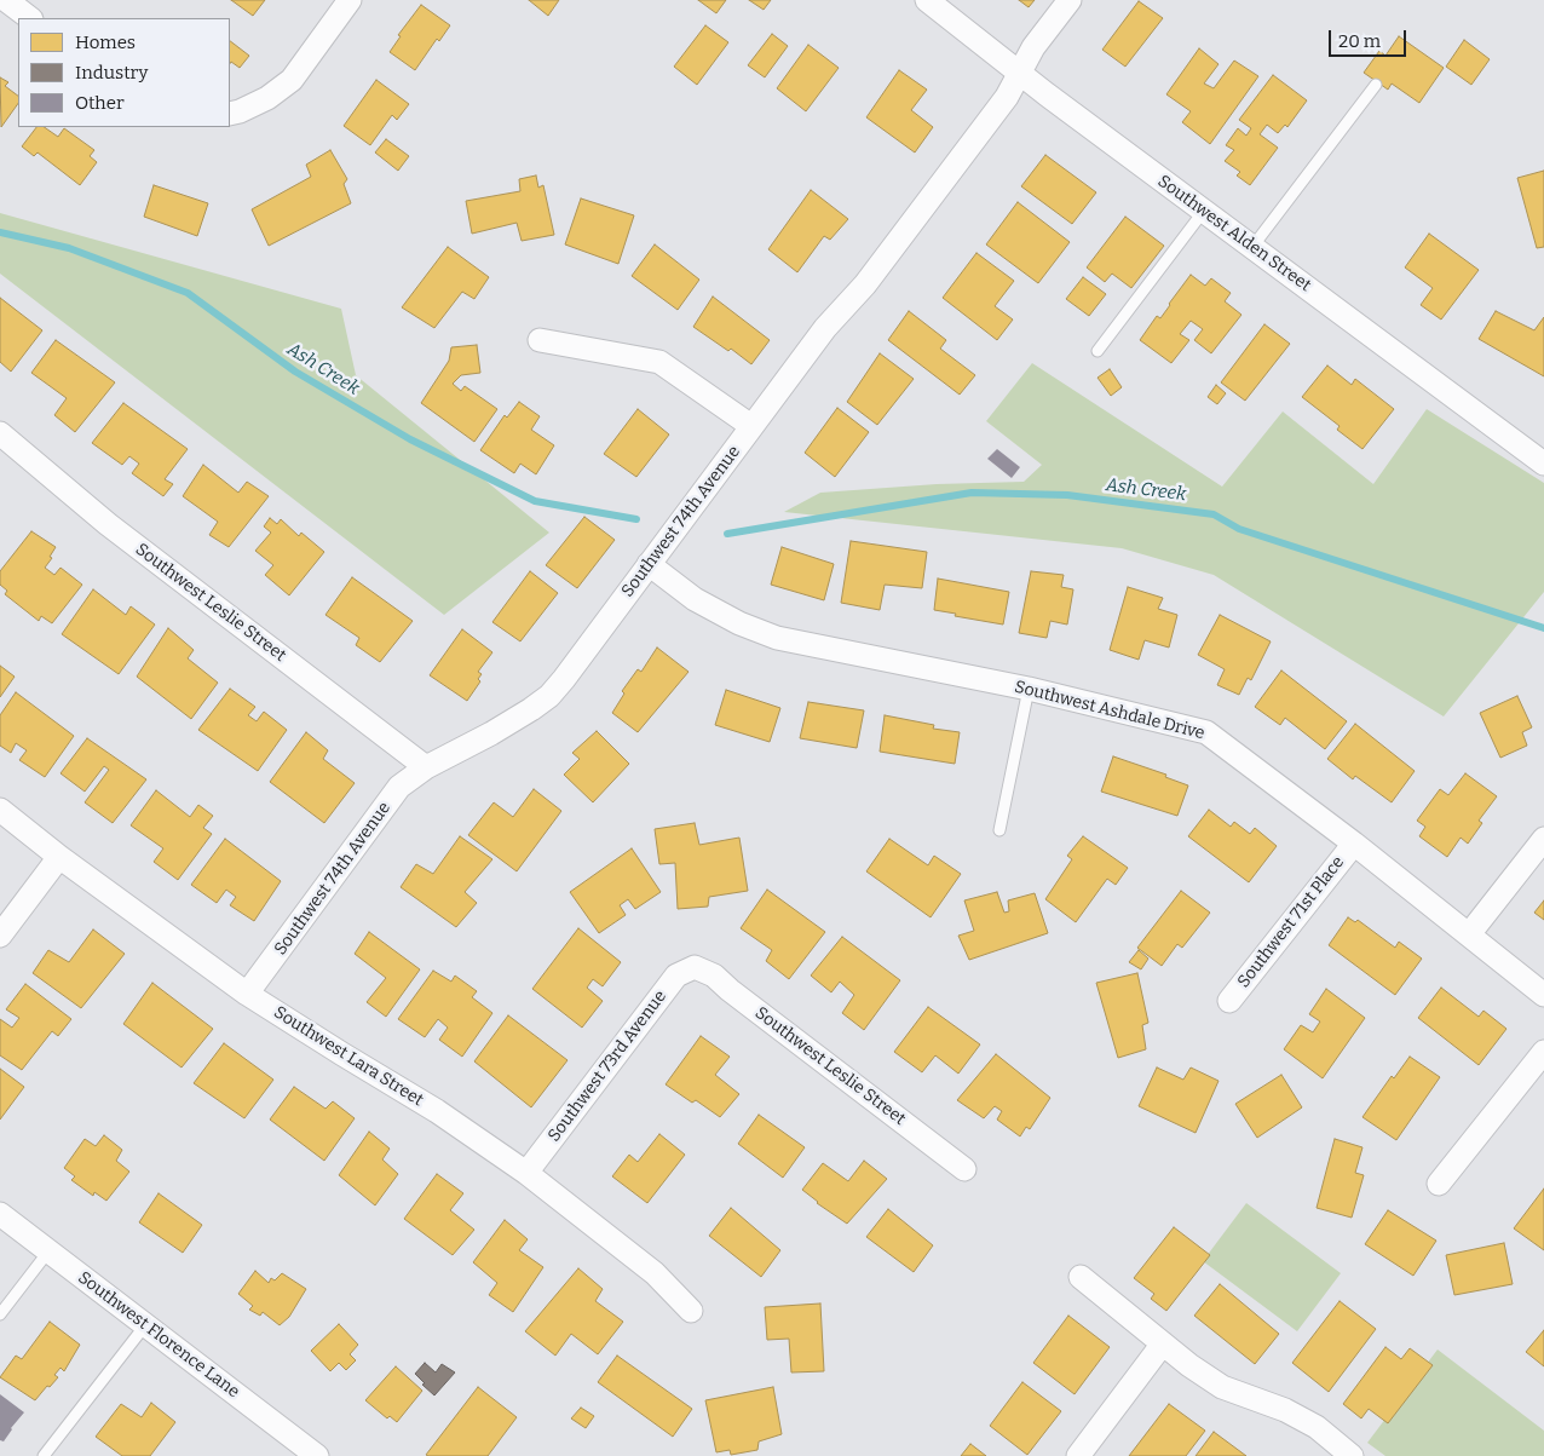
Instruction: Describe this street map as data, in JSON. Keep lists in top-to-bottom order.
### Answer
{
  "streets": {
    "street": [
      "Southwest Alden Street",
      "Southwest 74th Avenue",
      "Southwest Leslie Street",
      "Southwest Ashdale Drive",
      "Southwest 71st Place",
      "Southwest Lara Street",
      "Southwest 73rd Avenue",
      "Southwest Florence Lane"
    ]
  },
  "crossings": [
    ["Southwest Alden Street", "Southwest 74th Avenue"],
    ["Southwest 74th Avenue", "Southwest Leslie Street"],
    ["Southwest 74th Avenue", "Southwest Ashdale Drive"],
    ["Southwest 74th Avenue", "Southwest Lara Street"],
    ["Southwest Leslie Street", "Southwest 73rd Avenue"],
    ["Southwest Ashdale Drive", "Southwest 71st Place"],
    ["Southwest Lara Street", "Southwest 73rd Avenue"]
  ],
  "water": ["Ash Creek"],
  "legend": ["Homes", "Industry", "Other"],
  "scale_bar": "20 m"
}
